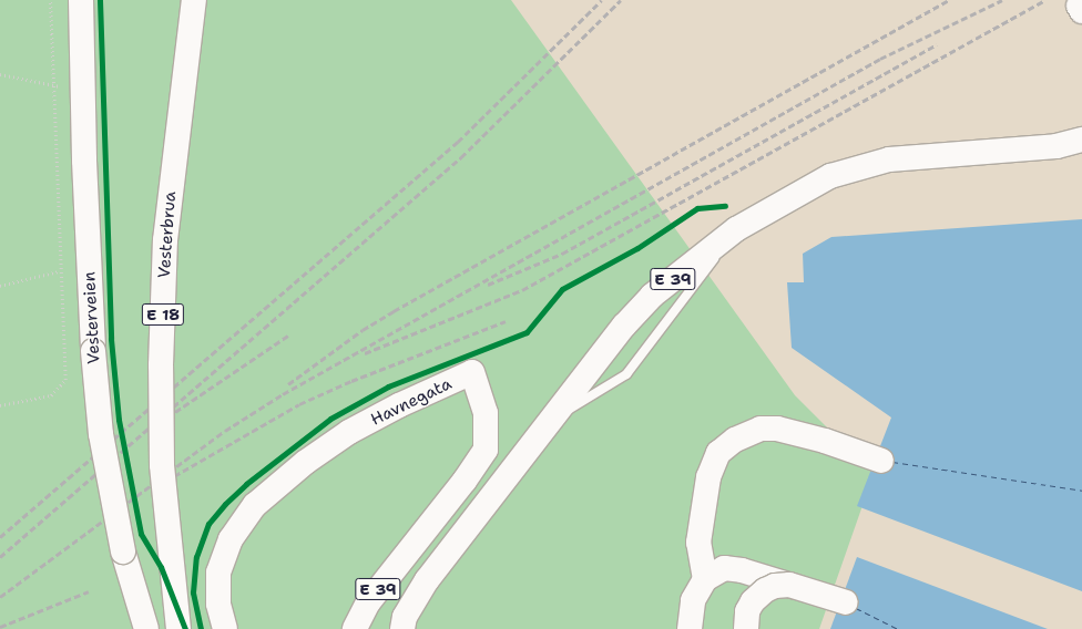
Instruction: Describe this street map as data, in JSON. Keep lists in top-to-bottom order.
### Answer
{
  "streets": {
    "highway": [
      "Vesterbrua",
      "E 39",
      "E 18",
      "Vesterveien",
      "Havnegata"
    ]
  }
}
